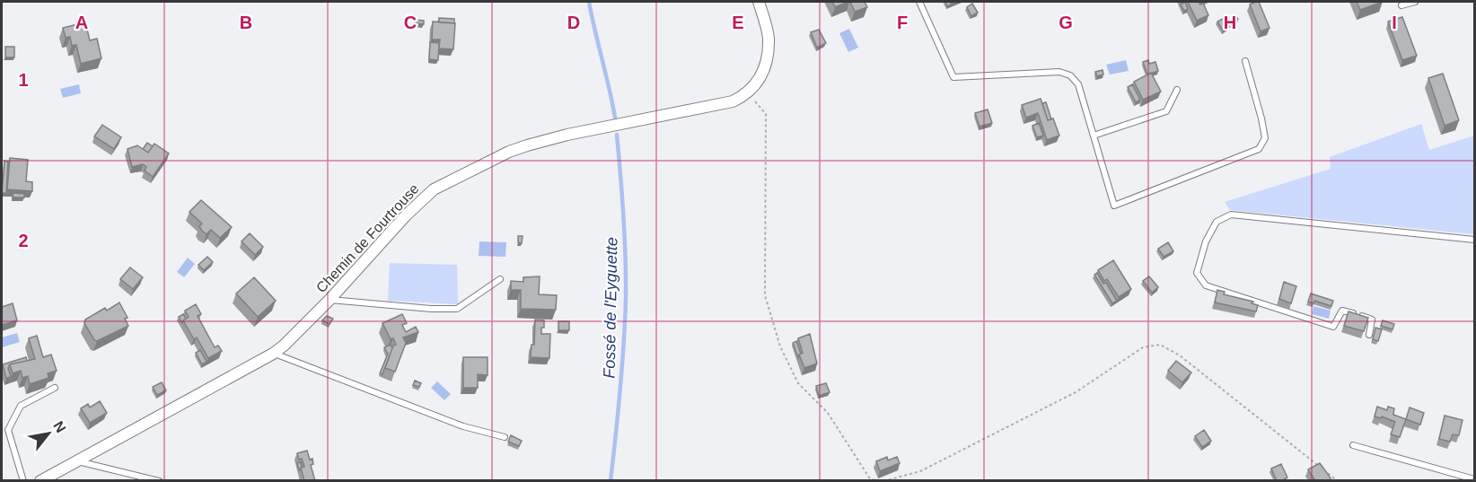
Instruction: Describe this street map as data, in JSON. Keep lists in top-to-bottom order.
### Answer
{
  "streets": {
    "street": ["Chemin de Fourtrouse"]
  },
  "water": ["Fossé de l'Eyguette"],
  "north": "top right",
  "grid": {
    "columns": [
      "A",
      "B",
      "C",
      "D",
      "E",
      "F",
      "G",
      "H",
      "I"
    ],
    "rows": ["1", "2"]
  }
}
